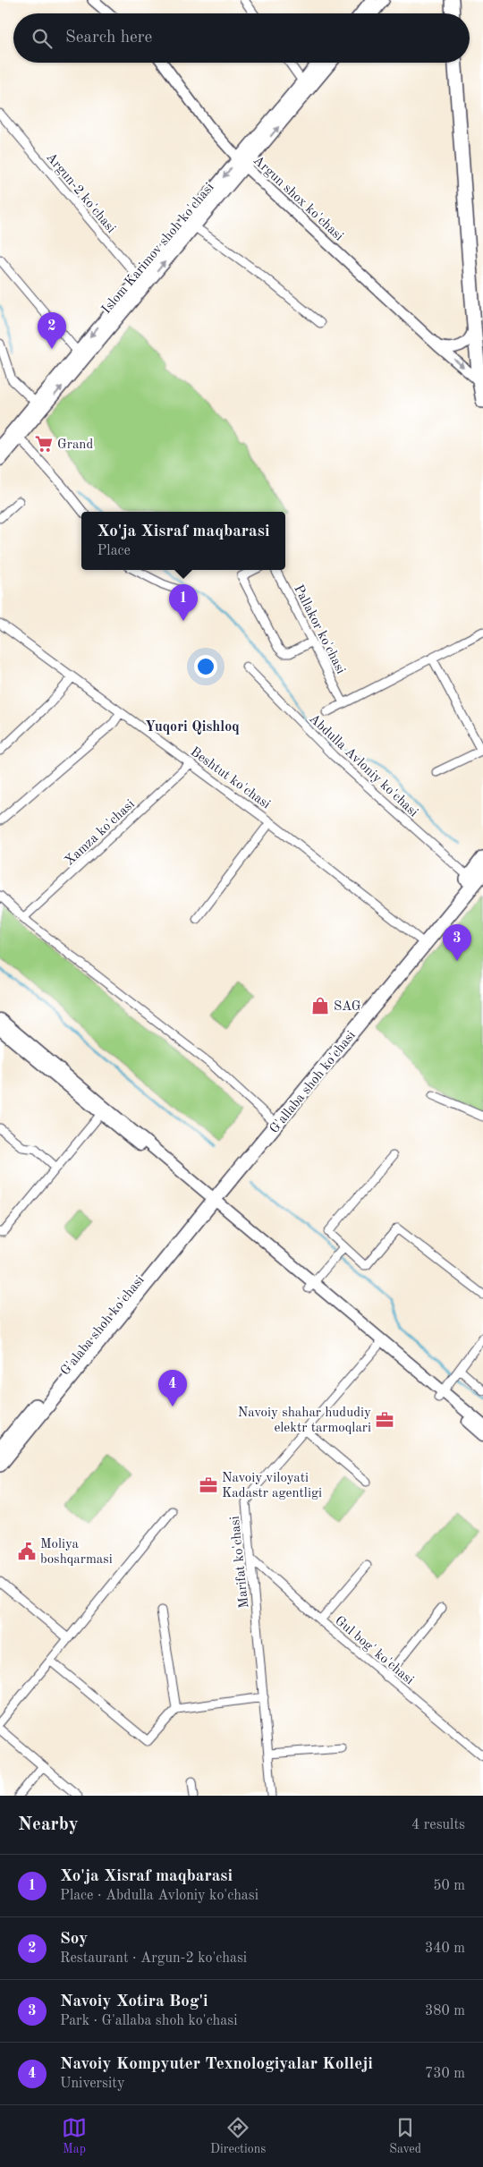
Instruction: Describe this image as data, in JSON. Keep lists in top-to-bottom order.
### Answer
{
  "streets": {
    "main road": ["Islom Karimov shoh ko'chasi", "G'allaba shoh ko'chasi", "G'alaba shoh ko'chasi"],
    "street": [
      "Argun-2 ko'chasi",
      "Argun shox ko'chasi",
      "Pallakor ko'chasi",
      "Abdulla Avloniy ko'chasi",
      "Beshtut ko'chasi",
      "Xamza ko'chasi",
      "Marifat ko'chasi",
      "Gul bog' ko'chasi"
    ]
  },
  "crossings": [
    ["Argun-2 ko'chasi", "Islom Karimov shoh ko'chasi"],
    ["Argun shox ko'chasi", "Islom Karimov shoh ko'chasi"],
    ["Abdulla Avloniy ko'chasi", "G'allaba shoh ko'chasi"],
    ["Beshtut ko'chasi", "Xamza ko'chasi"],
    ["Beshtut ko'chasi", "G'allaba shoh ko'chasi"],
    ["G'allaba shoh ko'chasi", "G'alaba shoh ko'chasi"],
    ["Marifat ko'chasi", "Gul bog' ko'chasi"]
  ],
  "districts": ["Yuqori Qishloq"],
  "places": {
    "supermarket": ["Grand"],
    "shop": ["SAG"],
    "office": ["Navoiy shahar hududiy elektr tarmoqlari", "Navoiy viloyati Kadastr agentligi"],
    "public building": ["Moliya boshqarmasi"]
  },
  "page": {
    "search": "Search here",
    "pins": [
      "2",
      "1",
      "3",
      "4"
    ],
    "popup": ["Xo'ja Xisraf maqbarasi", "Place"],
    "heading": ["Nearby", "4 results"],
    "list": [
      {
        "mark": "1",
        "name": "Xo'ja Xisraf maqbarasi",
        "note": "Place · Abdulla Avloniy ko'chasi",
        "value": "50 m"
      },
      {
        "mark": "2",
        "name": "Soy",
        "note": "Restaurant · Argun-2 ko'chasi",
        "value": "340 m"
      },
      {
        "mark": "3",
        "name": "Navoiy Xotira Bog'i",
        "note": "Park · G'allaba shoh ko'chasi",
        "value": "380 m"
      },
      {
        "mark": "4",
        "name": "Navoiy Kompyuter Texnologiyalar Kolleji",
        "note": "University",
        "value": "730 m"
      }
    ],
    "nav": ["Map", "Directions", "Saved"]
  }
}
